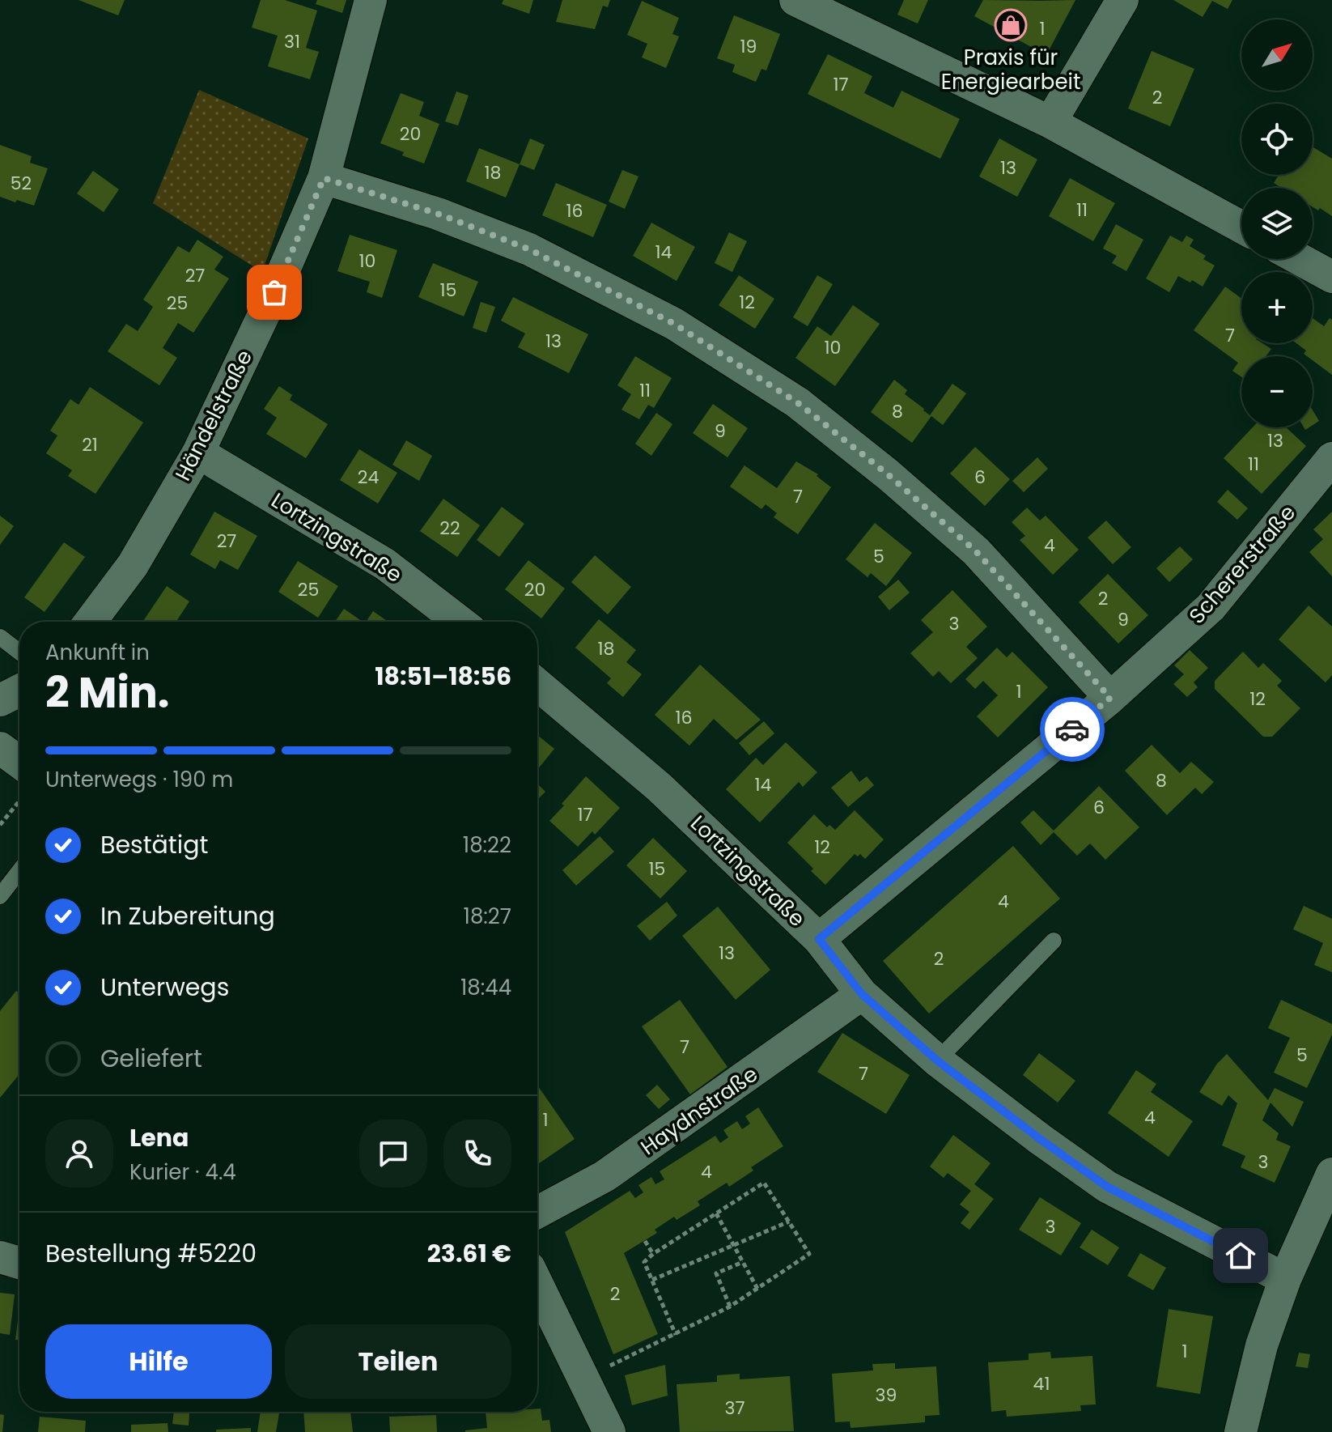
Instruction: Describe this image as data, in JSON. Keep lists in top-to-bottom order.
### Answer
{
  "streets": {
    "street": [
      "Händelstraße",
      "Lortzingstraße",
      "Schererstraße",
      "Haydnstraße"
    ]
  },
  "crossings": [
    ["Händelstraße", "Lortzingstraße"],
    ["Lortzingstraße", "Schererstraße"],
    ["Lortzingstraße", "Haydnstraße"]
  ],
  "places": {
    "shop": ["Praxis für Energiearbeit"]
  },
  "house_numbers": [
    "1",
    "31",
    "19",
    "17",
    "2",
    "20",
    "13",
    "18",
    "52",
    "11",
    "16",
    "14",
    "10",
    "27",
    "15",
    "12",
    "25",
    "7",
    "13",
    "10",
    "11",
    "8",
    "9",
    "13",
    "21",
    "11",
    "24",
    "6",
    "7",
    "22",
    "27",
    "4",
    "5",
    "25",
    "20",
    "2",
    "9",
    "3",
    "18",
    "1",
    "12",
    "16",
    "8",
    "14",
    "6",
    "17",
    "12",
    "15",
    "4",
    "13",
    "2",
    "7",
    "5",
    "7",
    "4",
    "1",
    "3",
    "4",
    "3",
    "2",
    "1",
    "41",
    "39",
    "37"
  ],
  "north": "top right",
  "page": {
    "map_buttons": ["+", "−"],
    "heading": ["2 Min.", "Ankunft in", "18:51–18:56"],
    "panel": [
      "Lena",
      "Kurier · 4.4",
      "Bestellung #5220",
      "23.61 €"
    ],
    "bar": "Unterwegs · 190 m",
    "list": [
      ["Bestätigt", "18:22"],
      ["In Zubereitung", "18:27"],
      ["Unterwegs", "18:44"],
      "Geliefert"
    ],
    "buttons": ["Hilfe", "Teilen"]
  }
}
